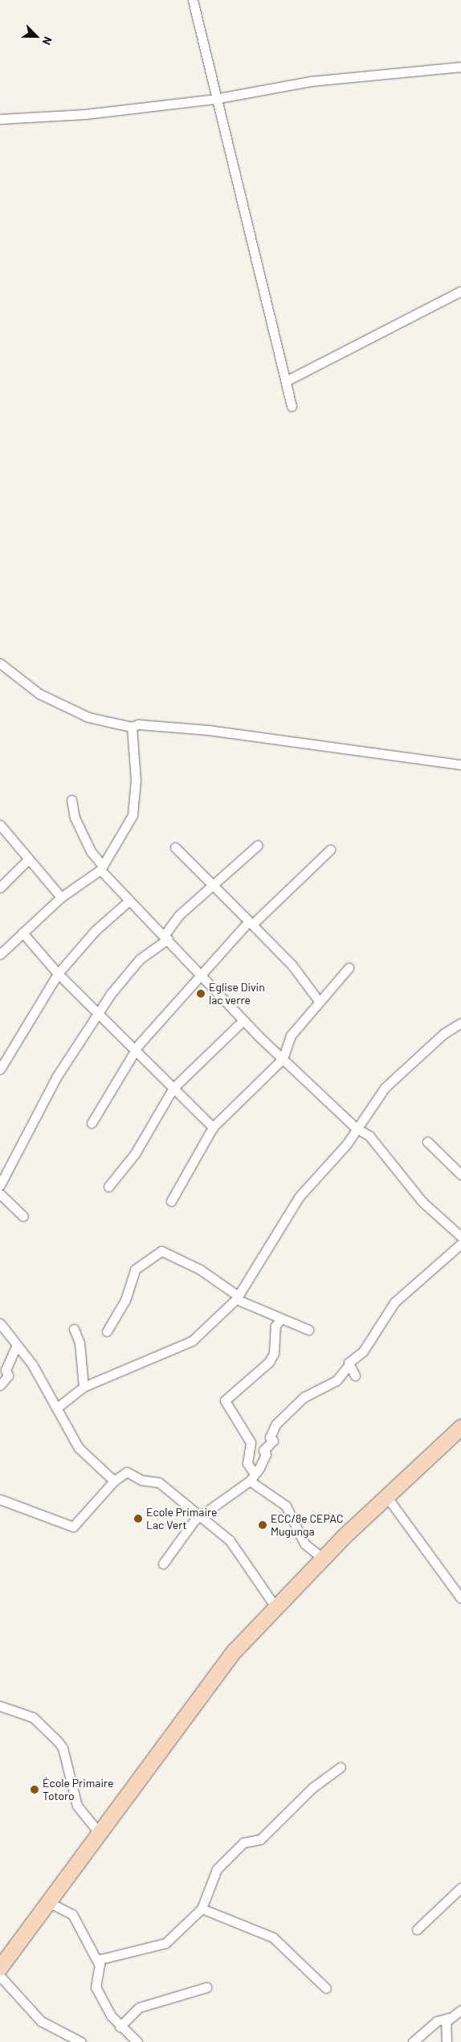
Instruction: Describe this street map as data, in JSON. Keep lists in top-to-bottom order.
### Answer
{
  "places": [
    "Eglise Divin lac verre",
    "Ecole Primaire Lac Vert",
    "ECC/8e CEPAC Mugunga",
    "École Primaire Totoro"
  ],
  "north": "bottom right"
}
